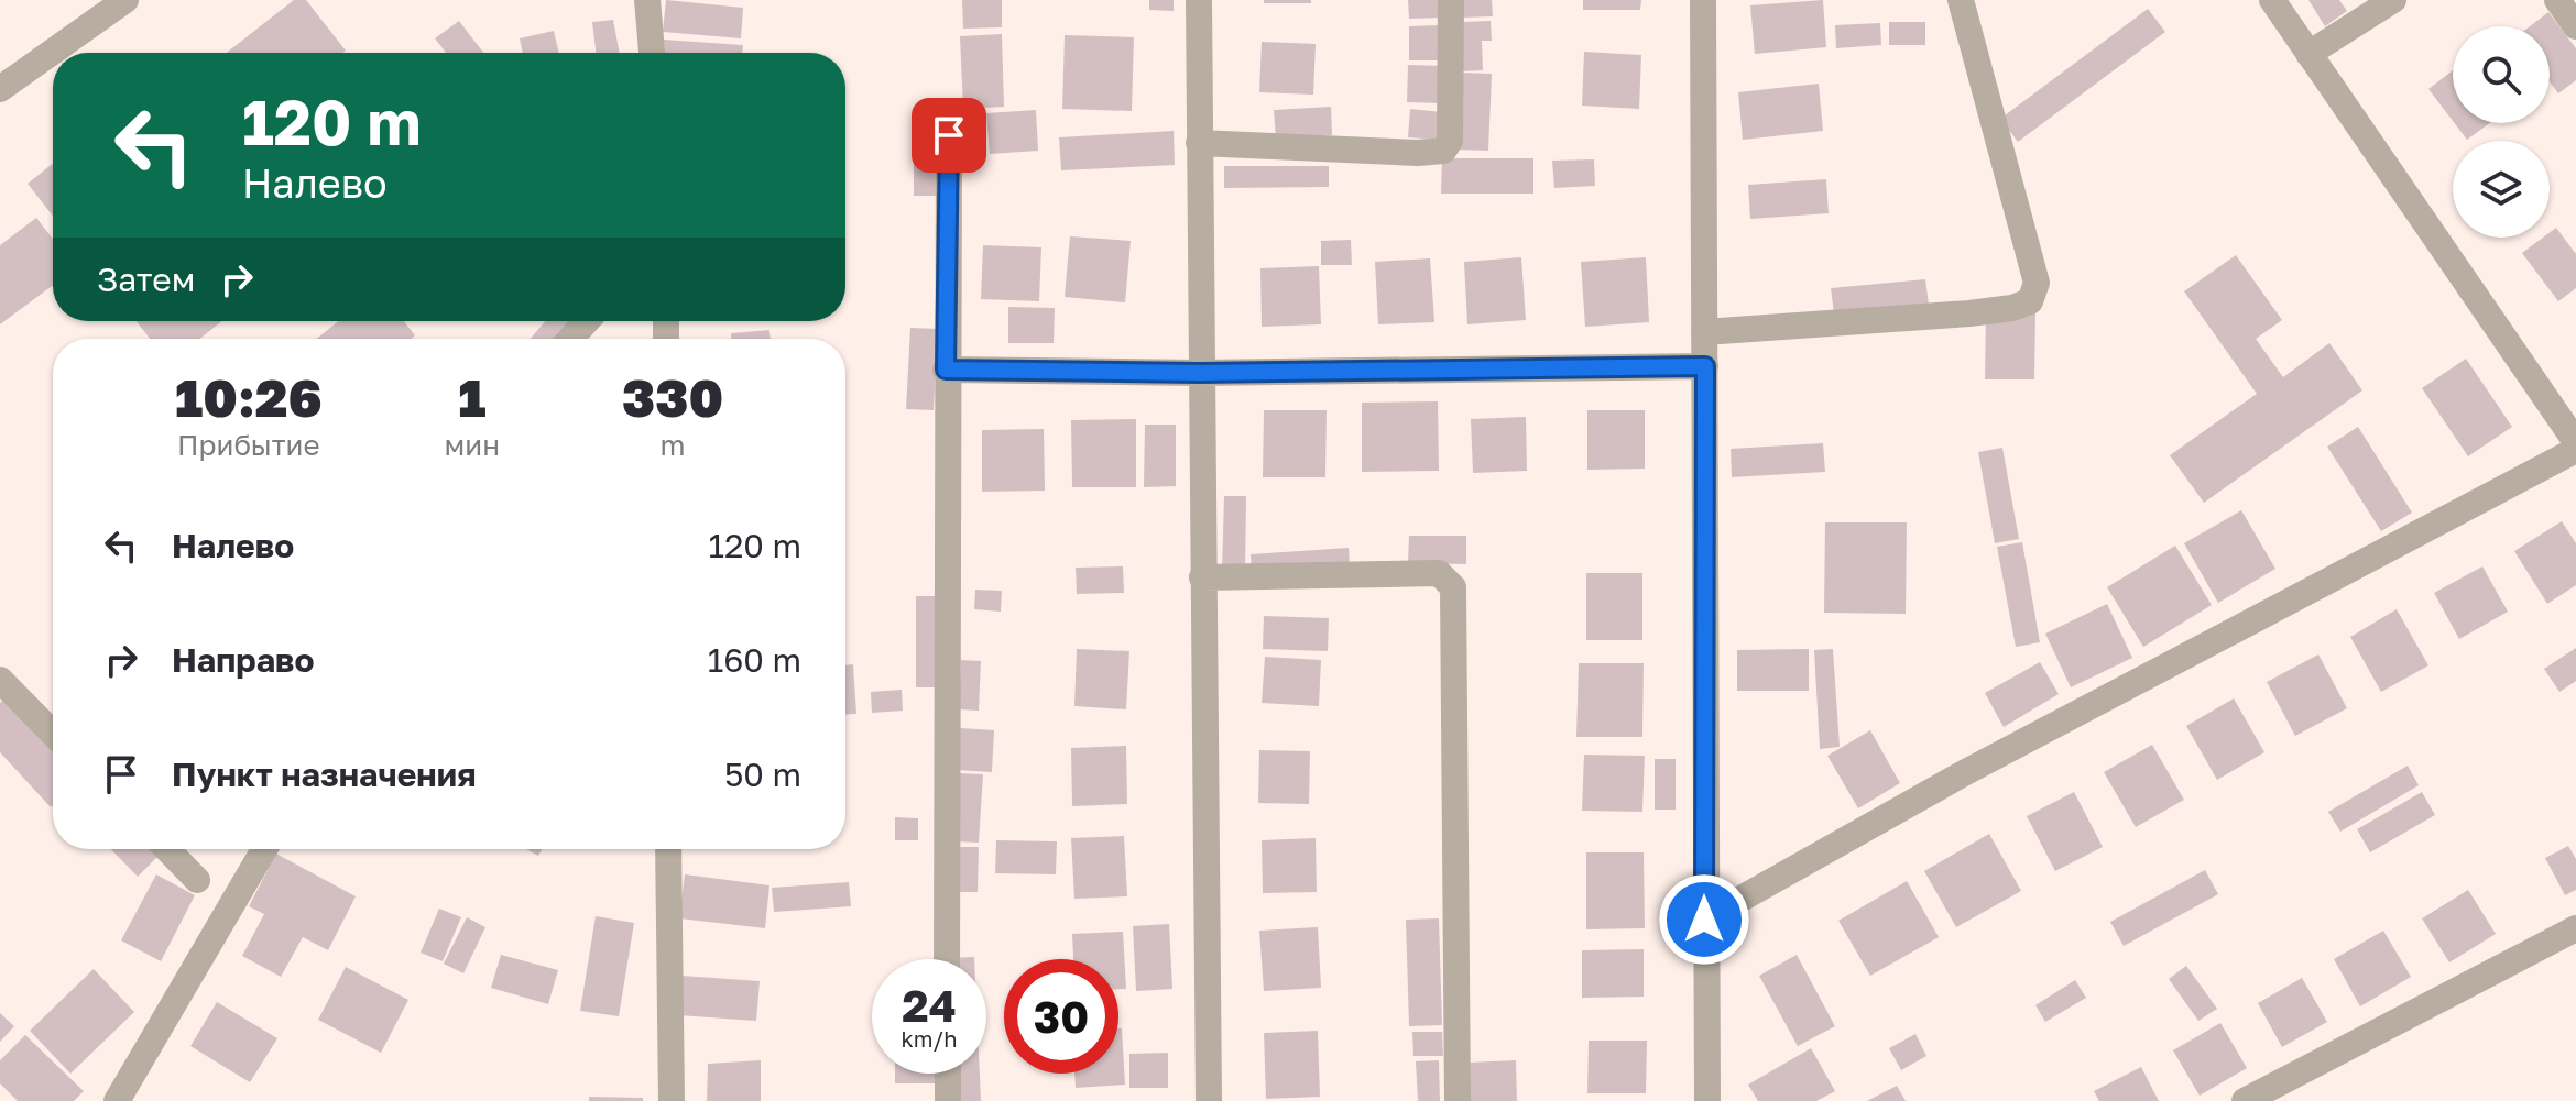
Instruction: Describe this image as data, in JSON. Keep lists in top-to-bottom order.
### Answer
{
  "page": {
    "turn": ["120 m", "Налево"],
    "then": "Затем",
    "eta": [
      "10:26",
      "Прибытие",
      "1",
      "мин",
      "330",
      "m"
    ],
    "list": [
      {
        "name": "Налево",
        "value": "120 m"
      },
      {
        "name": "Направо",
        "value": "160 m"
      },
      {
        "name": "Пункт назначения",
        "value": "50 m"
      }
    ],
    "speed": "24 km/h",
    "limit": "30"
  }
}
